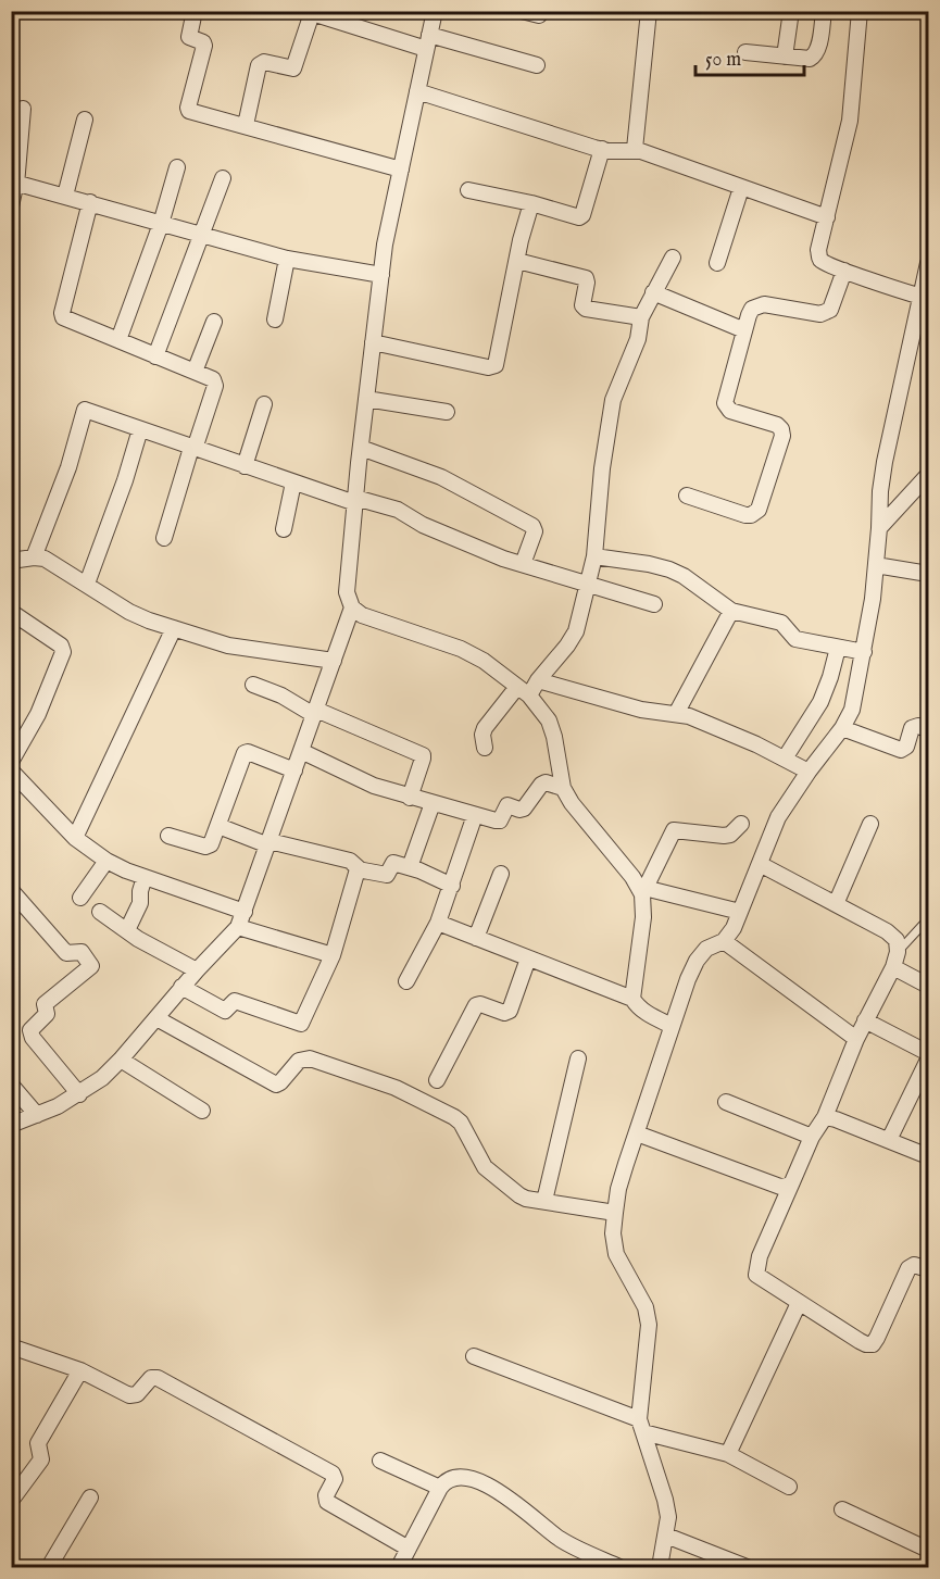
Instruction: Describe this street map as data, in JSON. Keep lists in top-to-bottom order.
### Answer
{
  "scale_bar": "50 m"
}
